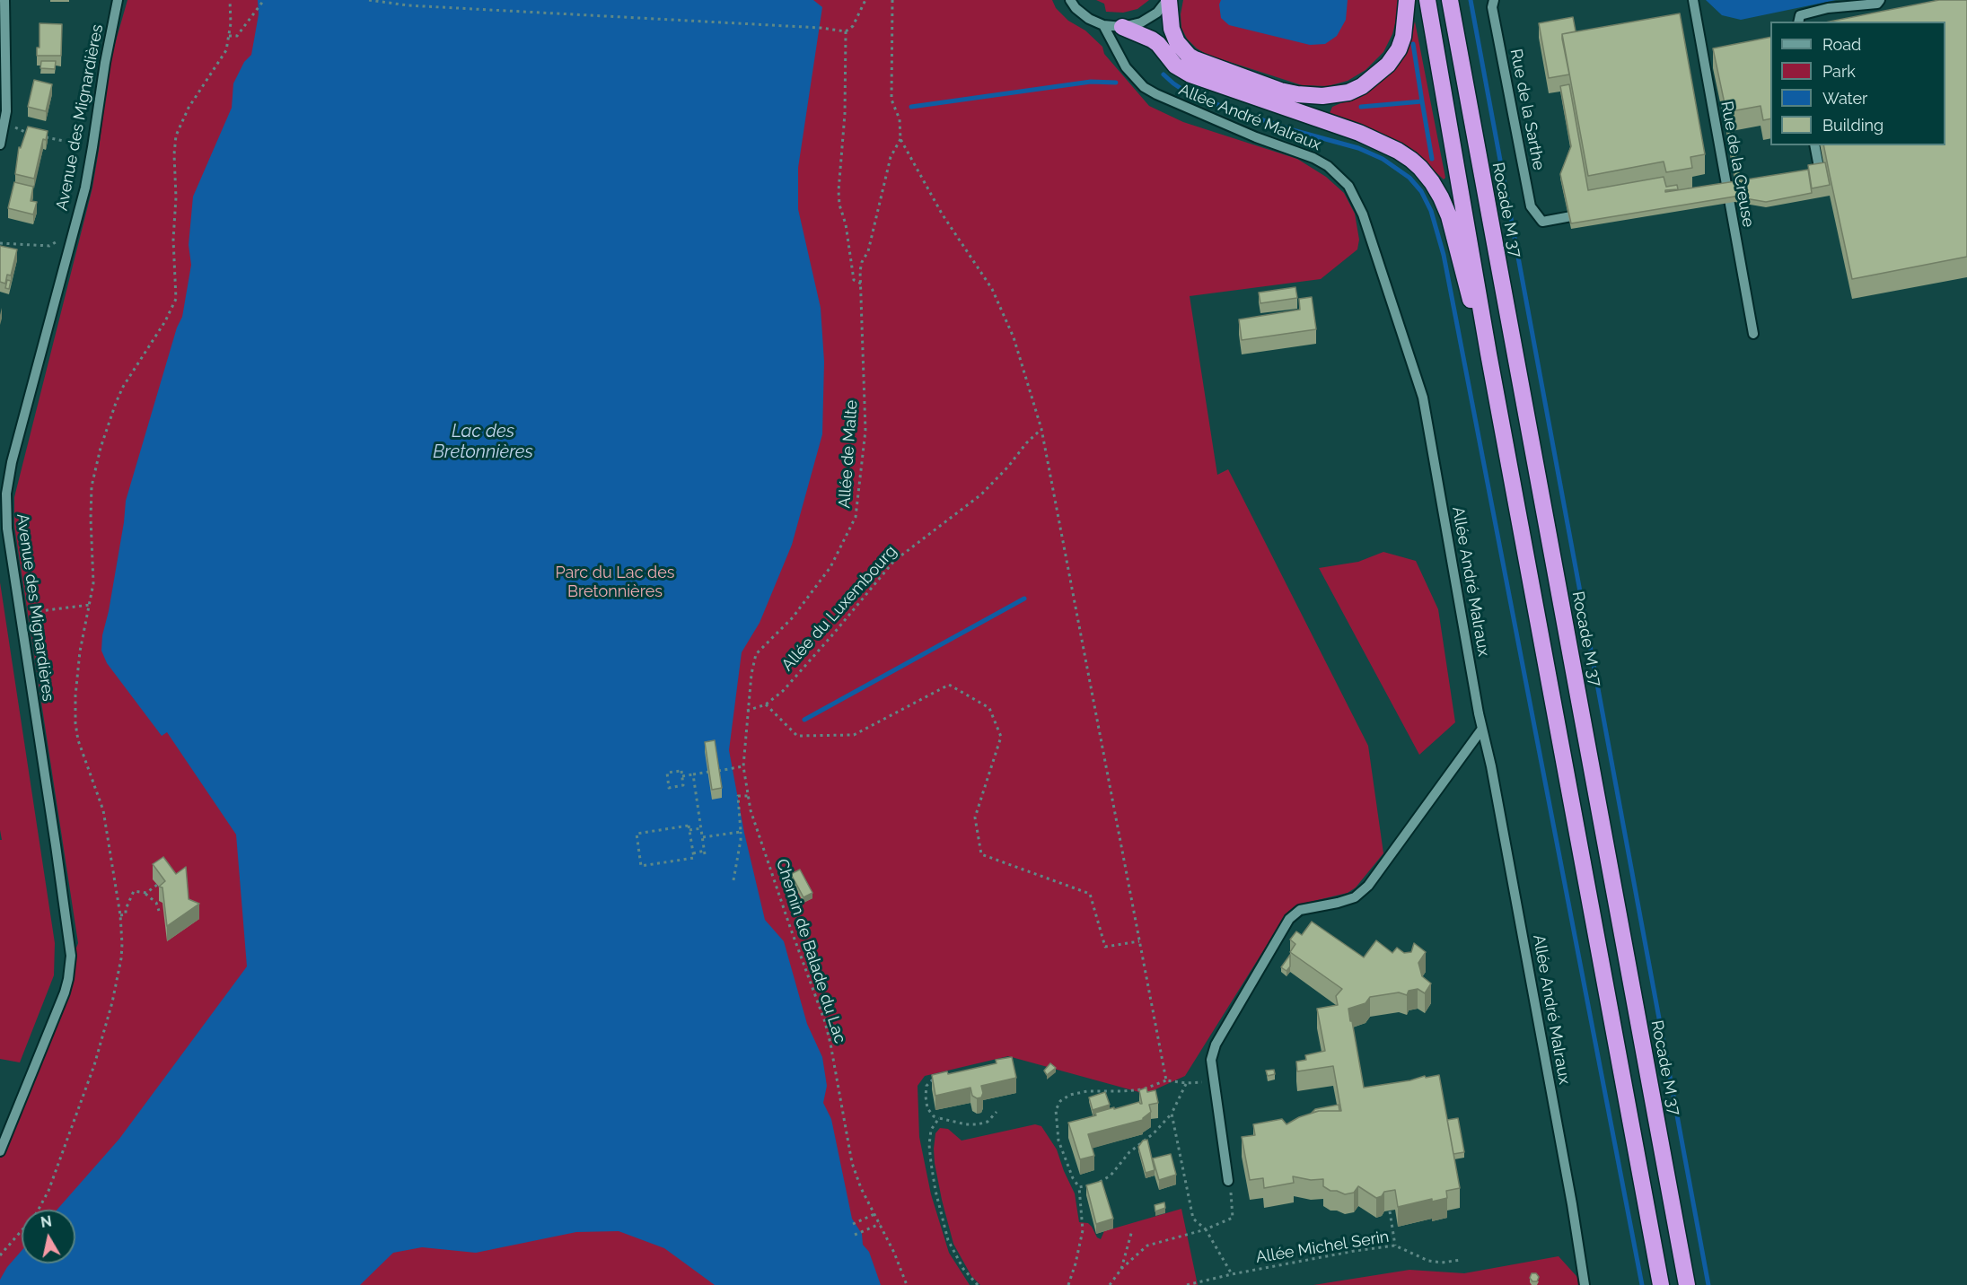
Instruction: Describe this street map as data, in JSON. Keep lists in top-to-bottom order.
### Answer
{
  "streets": {
    "highway": ["Rocade M 37"],
    "street": [
      "Rue de la Sarthe",
      "Avenue des Mignardières",
      "Allée André Malraux",
      "Rue de la Creuse"
    ],
    "path": [
      "Allée de Malte",
      "Allée du Luxembourg",
      "Chemin de Balade du Lac",
      "Allée Michel Serin"
    ]
  },
  "crossings": [
    ["Allée de Malte", "Allée du Luxembourg"],
    ["Allée de Malte", "Chemin de Balade du Lac"],
    ["Allée du Luxembourg", "Chemin de Balade du Lac"]
  ],
  "water": ["Lac des Bretonnières"],
  "parks": ["Parc du Lac des Bretonnières"],
  "legend": [
    "Road",
    "Park",
    "Water",
    "Building"
  ],
  "north": "top"
}
